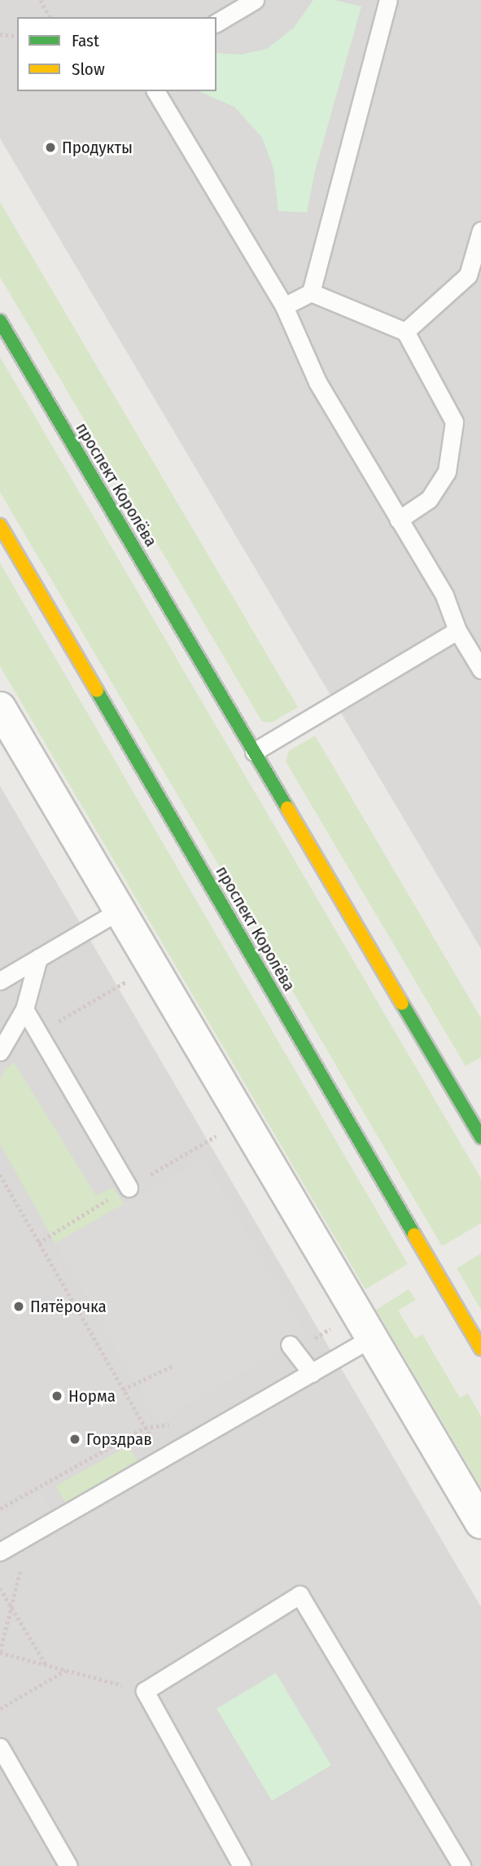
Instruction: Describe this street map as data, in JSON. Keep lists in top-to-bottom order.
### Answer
{
  "streets": {
    "street": ["проспект Королёва"]
  },
  "places": [
    "Продукты",
    "Пятёрочка",
    "Норма",
    "Горздрав"
  ],
  "legend": ["Fast", "Slow"]
}
